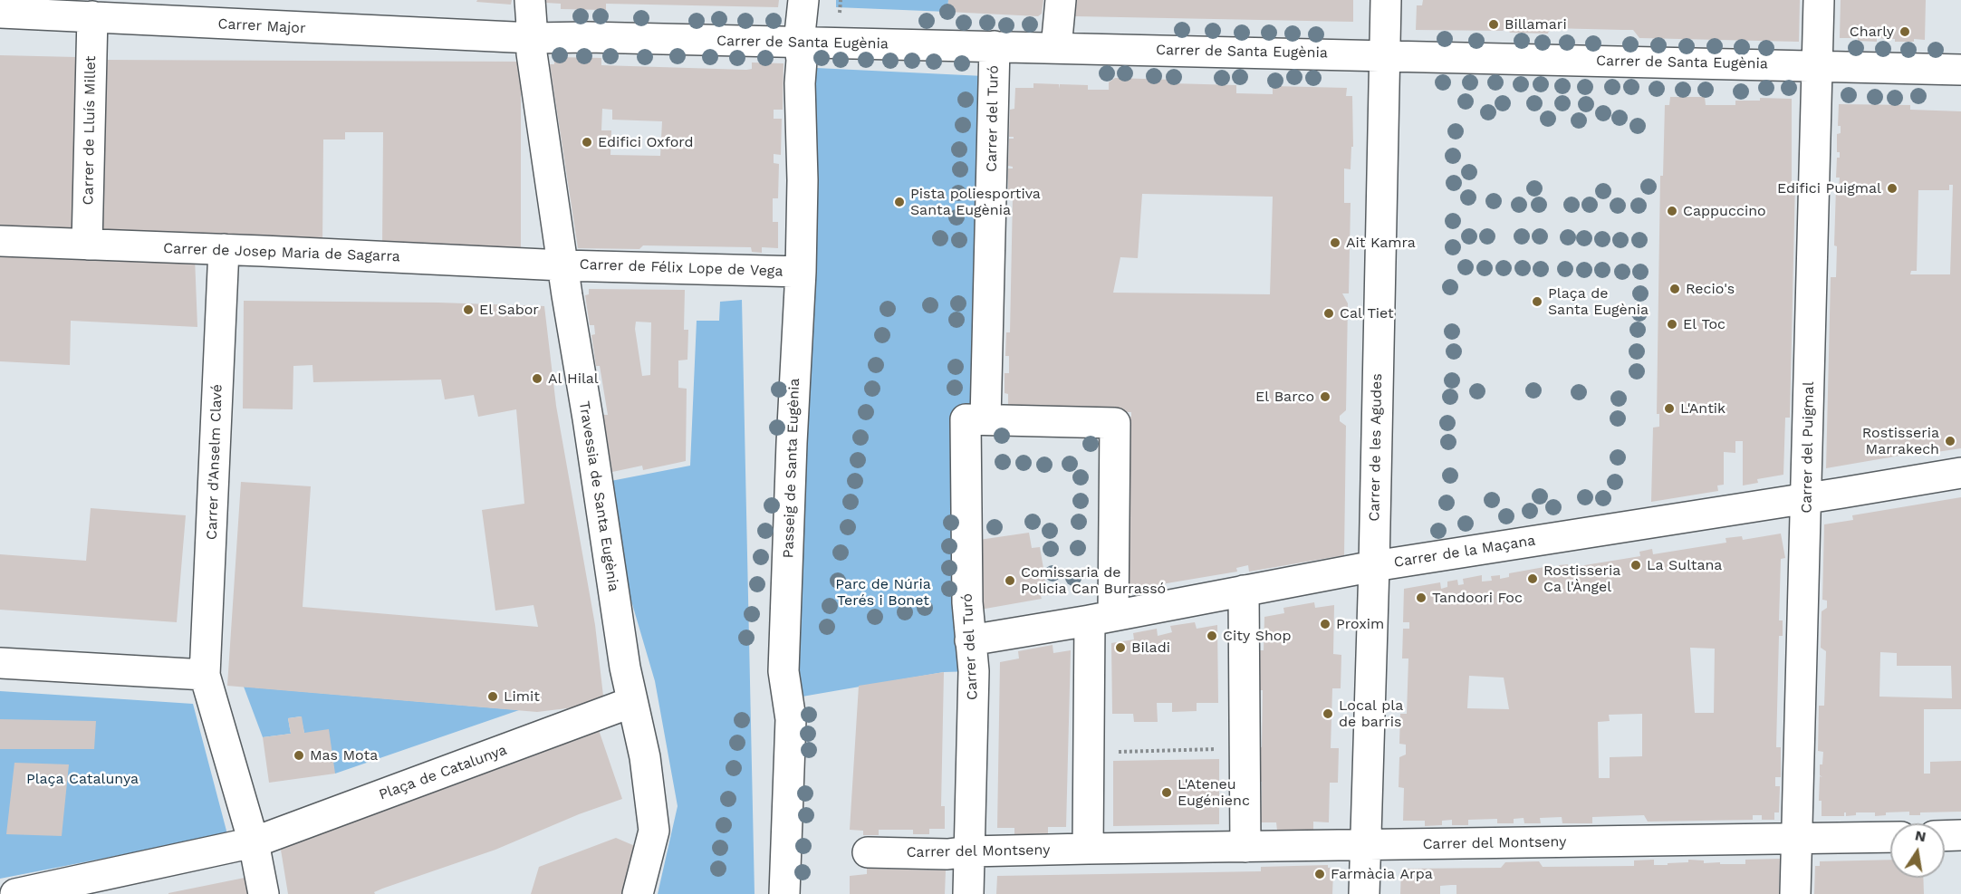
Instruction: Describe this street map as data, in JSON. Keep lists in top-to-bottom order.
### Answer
{
  "streets": {
    "street": [
      "Carrer Major",
      "Carrer de Santa Eugènia",
      "Carrer del Turó",
      "Carrer de Lluís Millet",
      "Carrer de Josep Maria de Sagarra",
      "Carrer de Félix Lope de Vega",
      "Carrer de les Agudes",
      "Carrer del Puigmal",
      "Carrer d'Anselm Clavé",
      "Passeig de Santa Eugènia",
      "Travessia de Santa Eugènia",
      "Carrer de la Maçana",
      "Plaça de Catalunya",
      "Carrer del Montseny"
    ]
  },
  "crossings": [
    ["Carrer Major", "Carrer de Santa Eugènia"],
    ["Carrer Major", "Carrer de Lluís Millet"],
    ["Carrer Major", "Travessia de Santa Eugènia"],
    ["Carrer de Santa Eugènia", "Carrer del Turó"],
    ["Carrer de Santa Eugènia", "Carrer de les Agudes"],
    ["Carrer de Santa Eugènia", "Carrer del Puigmal"],
    ["Carrer de Santa Eugènia", "Passeig de Santa Eugènia"],
    ["Carrer de Santa Eugènia", "Travessia de Santa Eugènia"],
    ["Carrer del Turó", "Carrer de la Maçana"],
    ["Carrer del Turó", "Carrer del Montseny"],
    ["Carrer de Lluís Millet", "Carrer de Josep Maria de Sagarra"],
    ["Carrer de Josep Maria de Sagarra", "Carrer de Félix Lope de Vega"],
    ["Carrer de Josep Maria de Sagarra", "Carrer d'Anselm Clavé"],
    ["Carrer de Josep Maria de Sagarra", "Travessia de Santa Eugènia"],
    ["Carrer de Félix Lope de Vega", "Passeig de Santa Eugènia"],
    ["Carrer de Félix Lope de Vega", "Travessia de Santa Eugènia"],
    ["Carrer de les Agudes", "Carrer de la Maçana"],
    ["Carrer de les Agudes", "Carrer del Montseny"],
    ["Carrer del Puigmal", "Carrer de la Maçana"],
    ["Carrer del Puigmal", "Carrer del Montseny"],
    ["Travessia de Santa Eugènia", "Plaça de Catalunya"]
  ],
  "parks": ["Parc de Núria Terés i Bonet", "Plaça Catalunya"],
  "places": [
    "Billamari",
    "Charly",
    "Edifici Oxford",
    "Edifici Puigmal",
    "Pista poliesportiva Santa Eugènia",
    "Cappuccino",
    "Ait Kamra",
    "Recio's",
    "Plaça de Santa Eugènia",
    "El Sabor",
    "Cal Tiet",
    "El Toc",
    "Al Hilal",
    "El Barco",
    "L'Antik",
    "Rostisseria Marrakech",
    "La Sultana",
    "Rostisseria Ca l'Àngel",
    "Comissaria de Policia Can Burrassó",
    "Tandoori Foc",
    "Proxim",
    "City Shop",
    "Biladi",
    "Limit",
    "Local pla de barris",
    "Mas Mota",
    "L'Ateneu Eugénienc",
    "Farmàcia Arpa"
  ],
  "north": "top"
}
